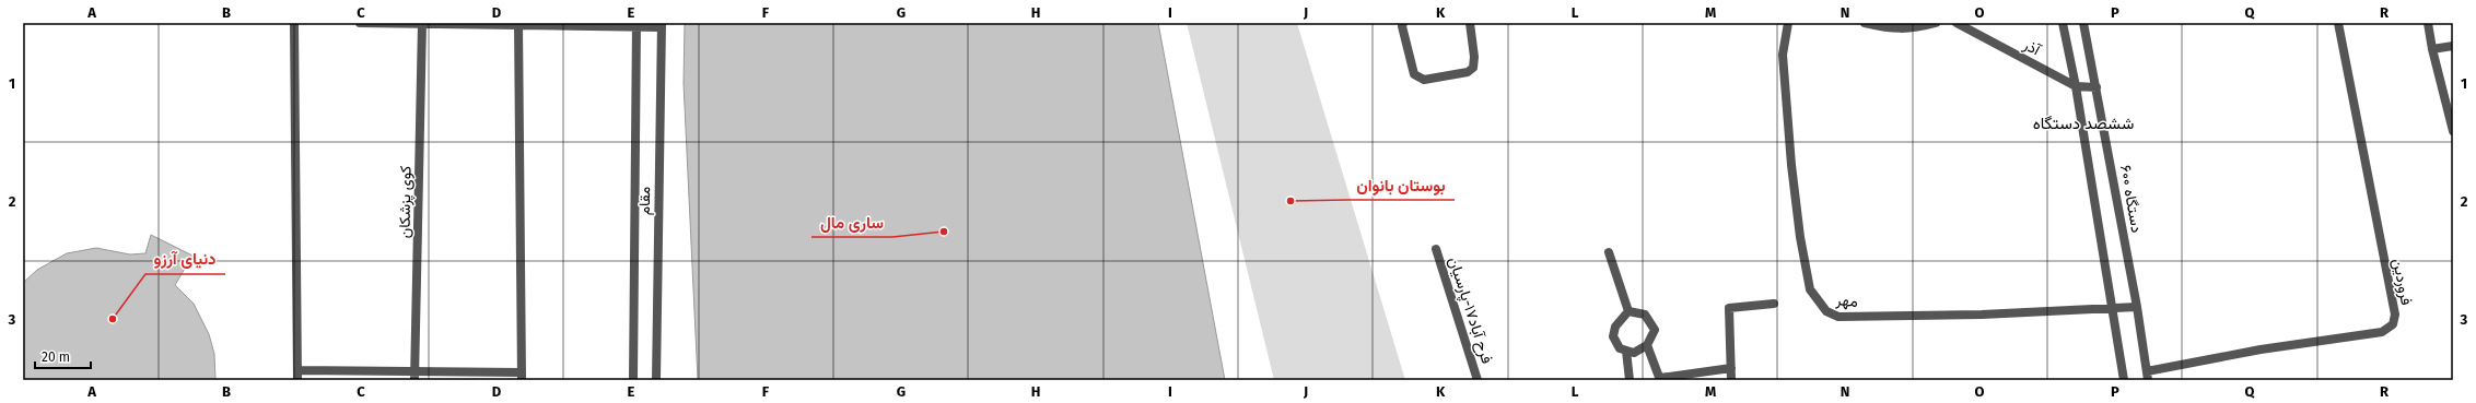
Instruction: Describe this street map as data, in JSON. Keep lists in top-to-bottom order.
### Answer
{
  "streets": {
    "street": [
      "آذر",
      "۶۰۰ دستگاه",
      "مقام",
      "کوی پزشکان",
      "فروردین",
      "مهر",
      "فرح آباد۱۷-پارسیان"
    ]
  },
  "crossings": [
    ["آذر", "۶۰۰ دستگاه"],
    ["۶۰۰ دستگاه", "فروردین"],
    ["۶۰۰ دستگاه", "مهر"]
  ],
  "districts": ["ششصد دستگاه"],
  "places": ["بوستان بانوان", "ساری مال", "دنیای آرزو"],
  "scale_bar": "20 m",
  "grid": {
    "columns": [
      "A",
      "B",
      "C",
      "D",
      "E",
      "F",
      "G",
      "H",
      "I",
      "J",
      "K",
      "L",
      "M",
      "N",
      "O",
      "P",
      "Q",
      "R"
    ],
    "rows": ["1", "2", "3"]
  }
}
